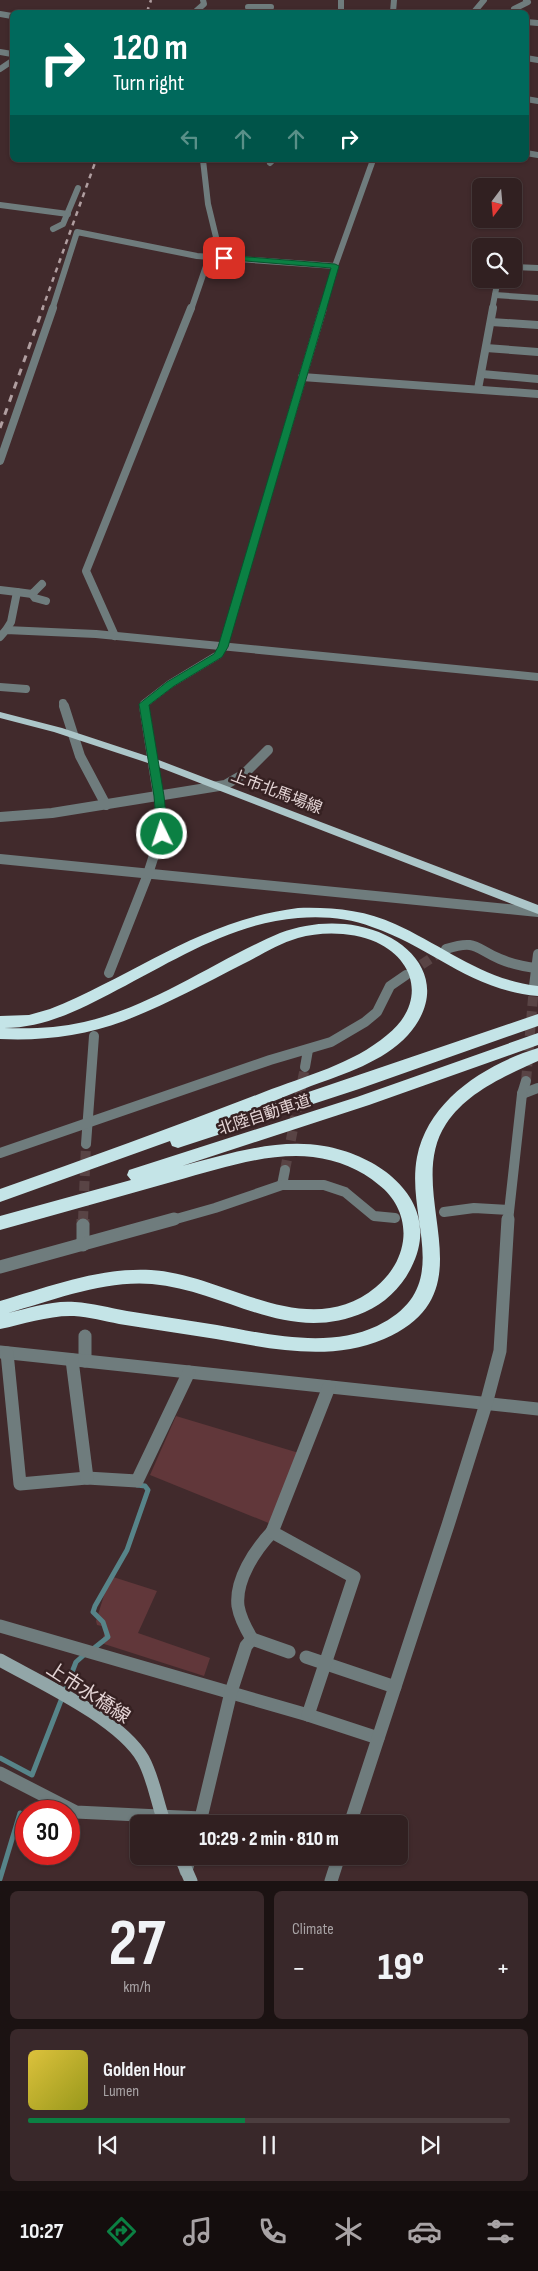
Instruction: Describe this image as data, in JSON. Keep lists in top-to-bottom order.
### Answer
{
  "streets": {
    "highway": ["北陸自動車道"],
    "main road": ["上市北馬場線", "上市水橋線"]
  },
  "north": "bottom",
  "page": {
    "turn": ["120 m", "Turn right"],
    "limit": "30",
    "trip": "10:29 · 2 min · 810 m",
    "tile": [
      ["27", "km/h"],
      "Climate"
    ],
    "heat": ["−", "19°", "+"],
    "song": ["Golden Hour", "Lumen"],
    "tabs": "10:27"
  }
}
